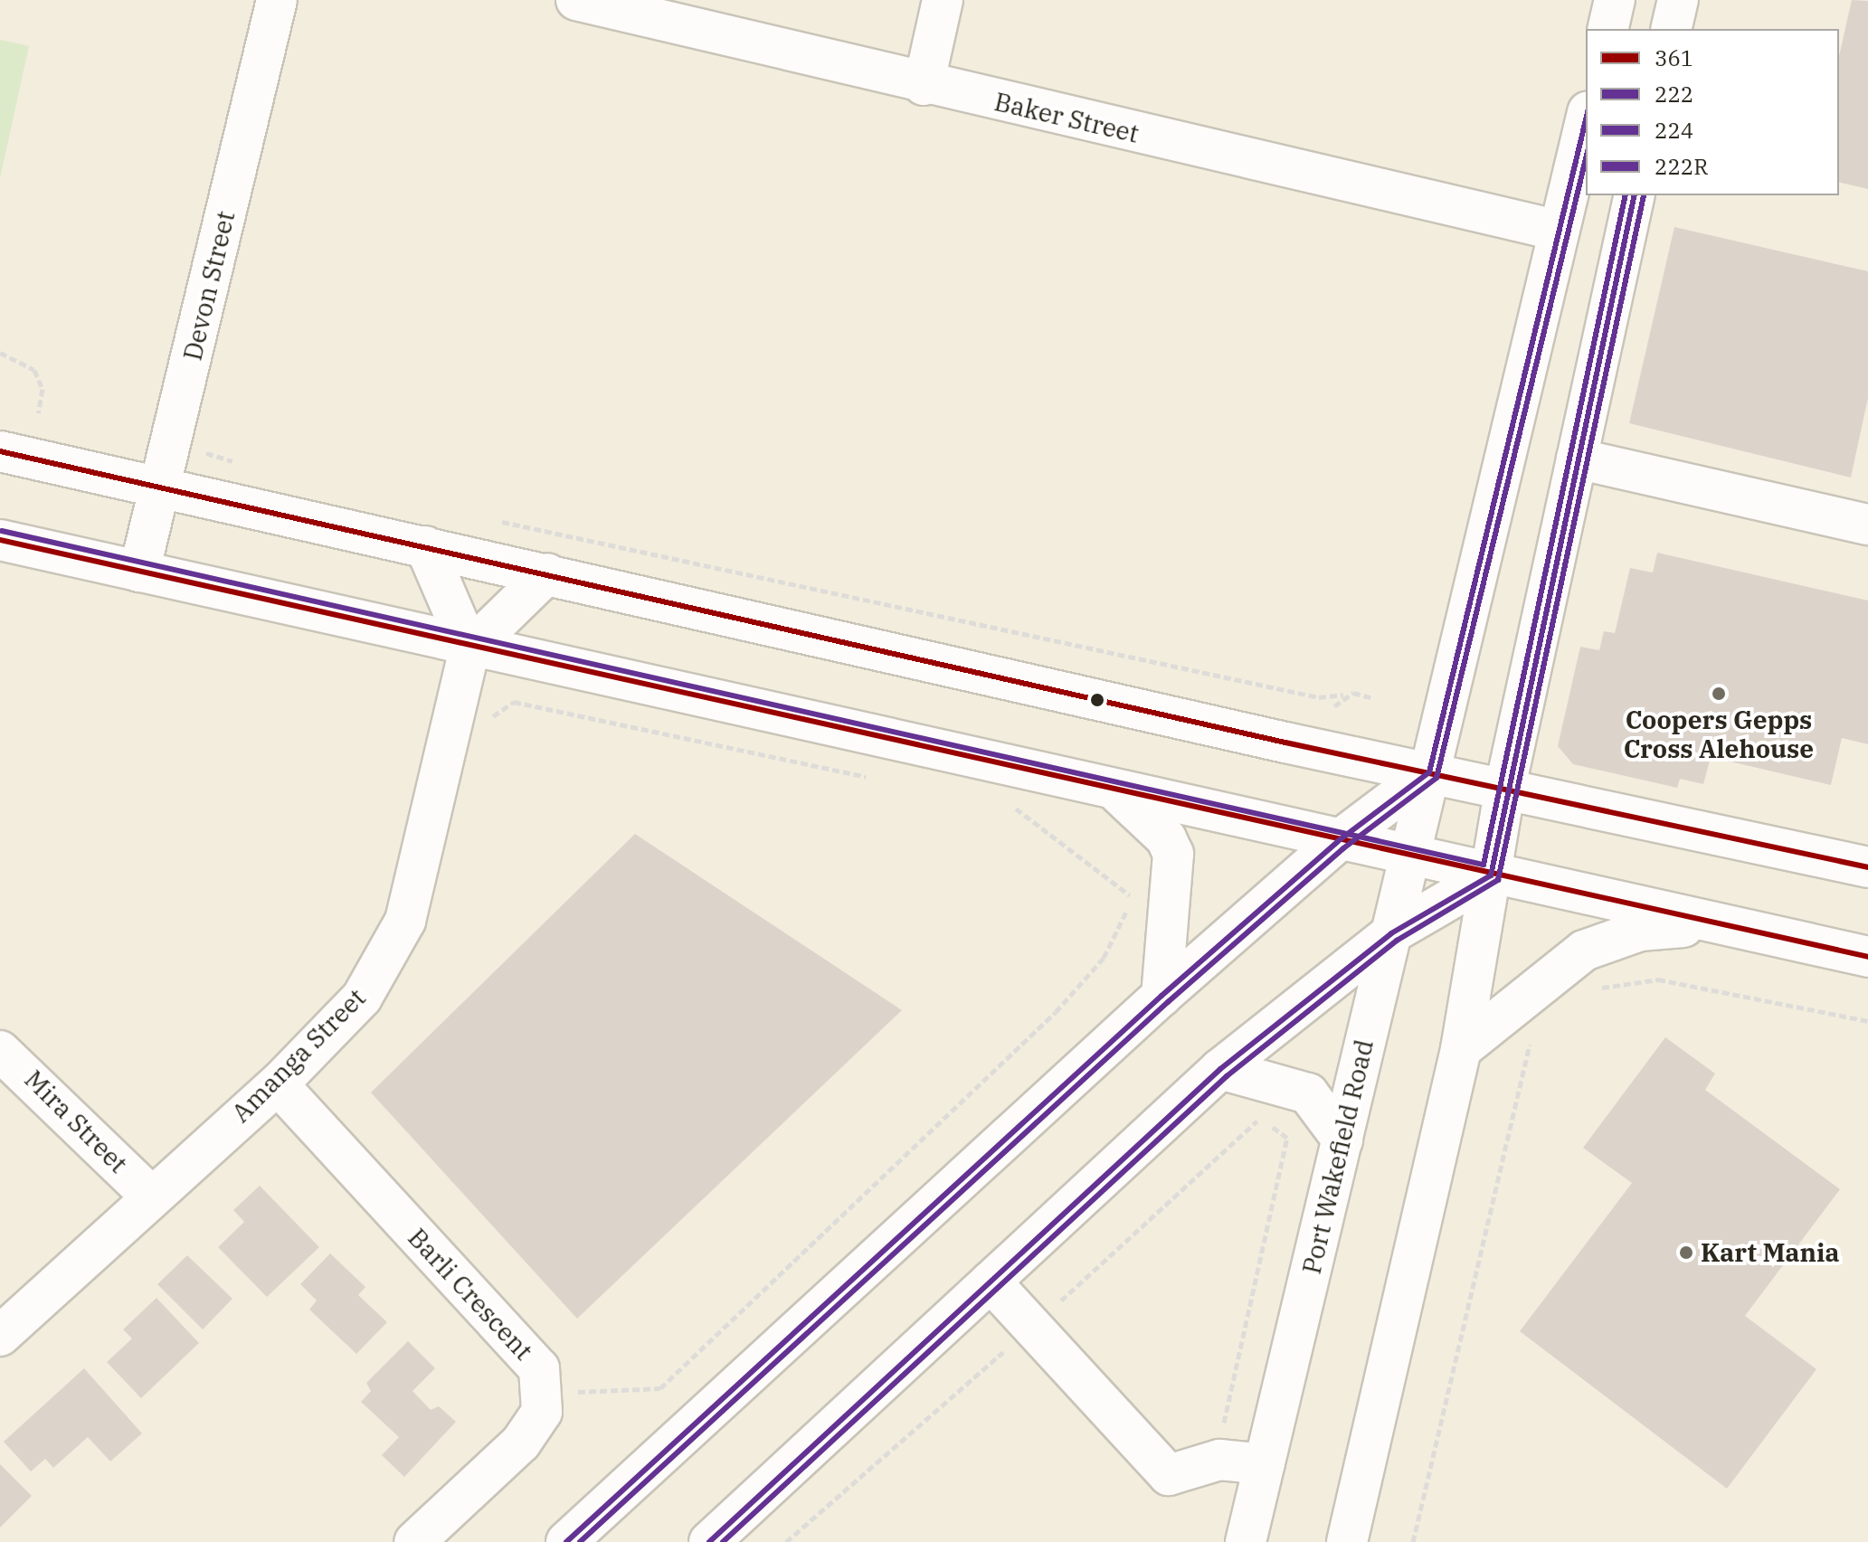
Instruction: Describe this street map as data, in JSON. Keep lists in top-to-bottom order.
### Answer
{
  "streets": {
    "main road": [
      "Baker Street",
      "Devon Street",
      "Amanga Street",
      "Mira Street",
      "Port Wakefield Road",
      "Barli Crescent"
    ]
  },
  "crossings": [
    ["Baker Street", "Port Wakefield Road"],
    ["Amanga Street", "Mira Street"],
    ["Amanga Street", "Barli Crescent"]
  ],
  "places": ["Coopers Gepps Cross Alehouse", "Kart Mania"],
  "lines": [
    "transit line 222",
    "transit line 224",
    "transit line 222R",
    "transit line 361"
  ],
  "legend": [
    "361",
    "222",
    "224",
    "222R"
  ]
}
